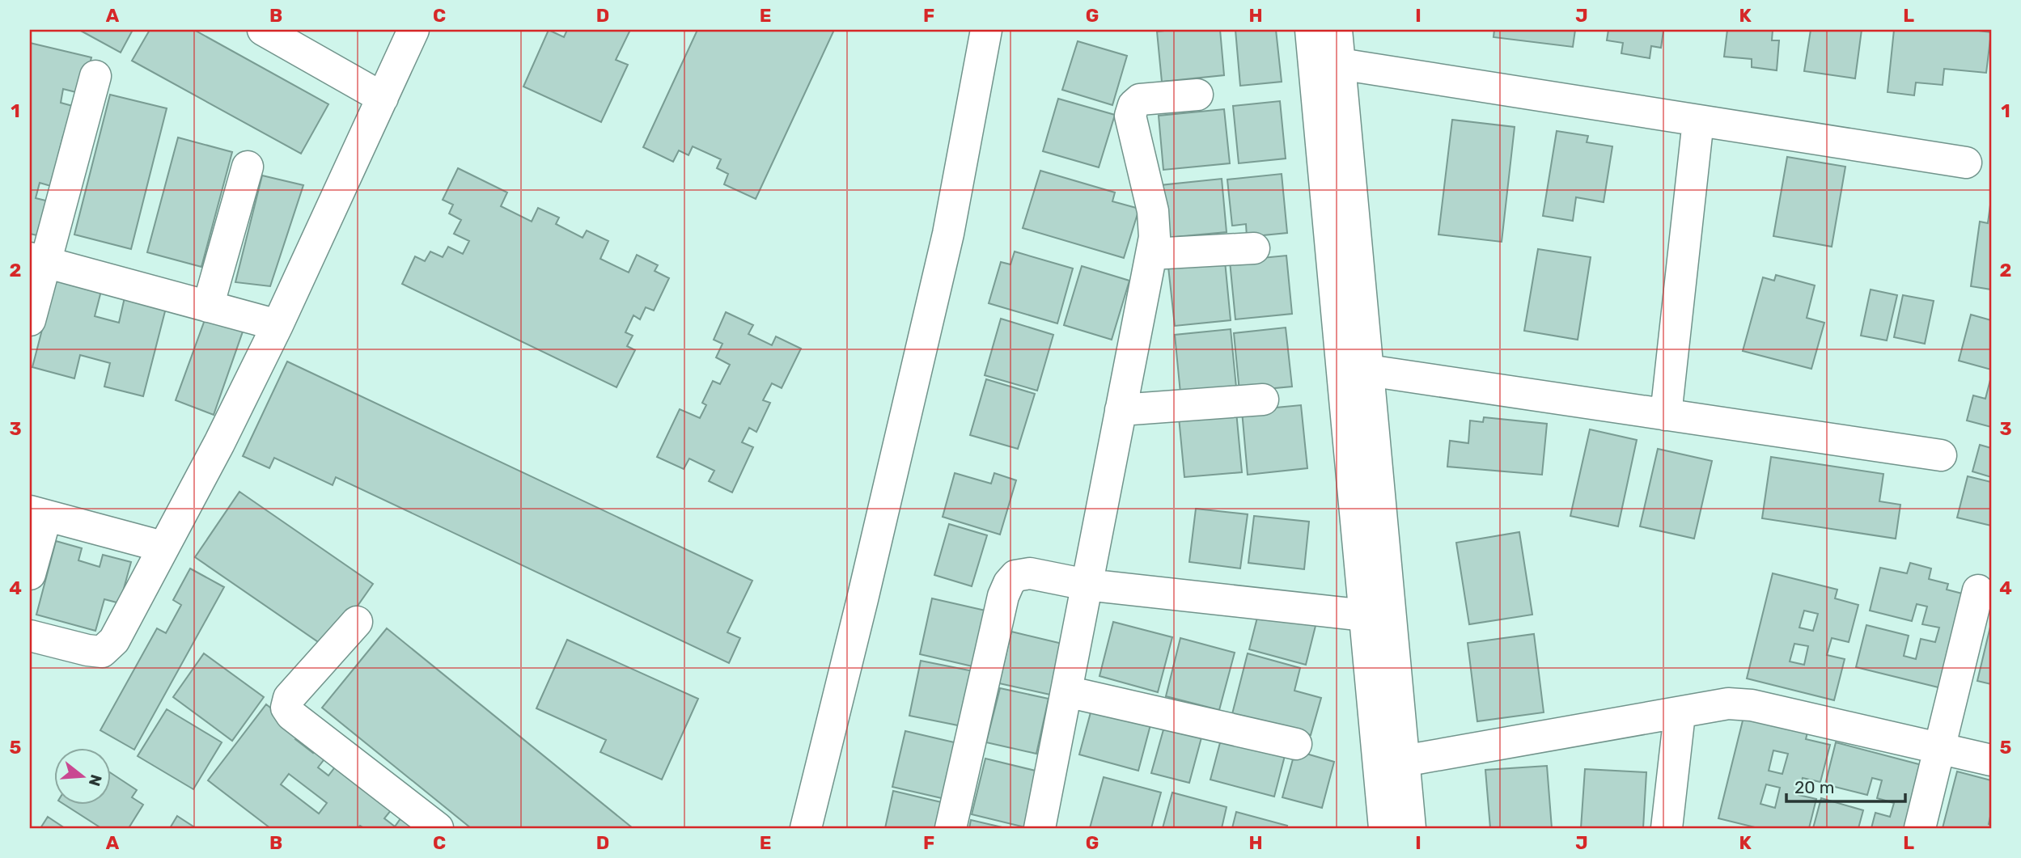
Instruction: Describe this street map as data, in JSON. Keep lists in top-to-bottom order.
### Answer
{
  "scale_bar": "20 m",
  "north": "right",
  "grid": {
    "columns": [
      "A",
      "B",
      "C",
      "D",
      "E",
      "F",
      "G",
      "H",
      "I",
      "J",
      "K",
      "L"
    ],
    "rows": [
      "1",
      "2",
      "3",
      "4",
      "5"
    ]
  }
}
